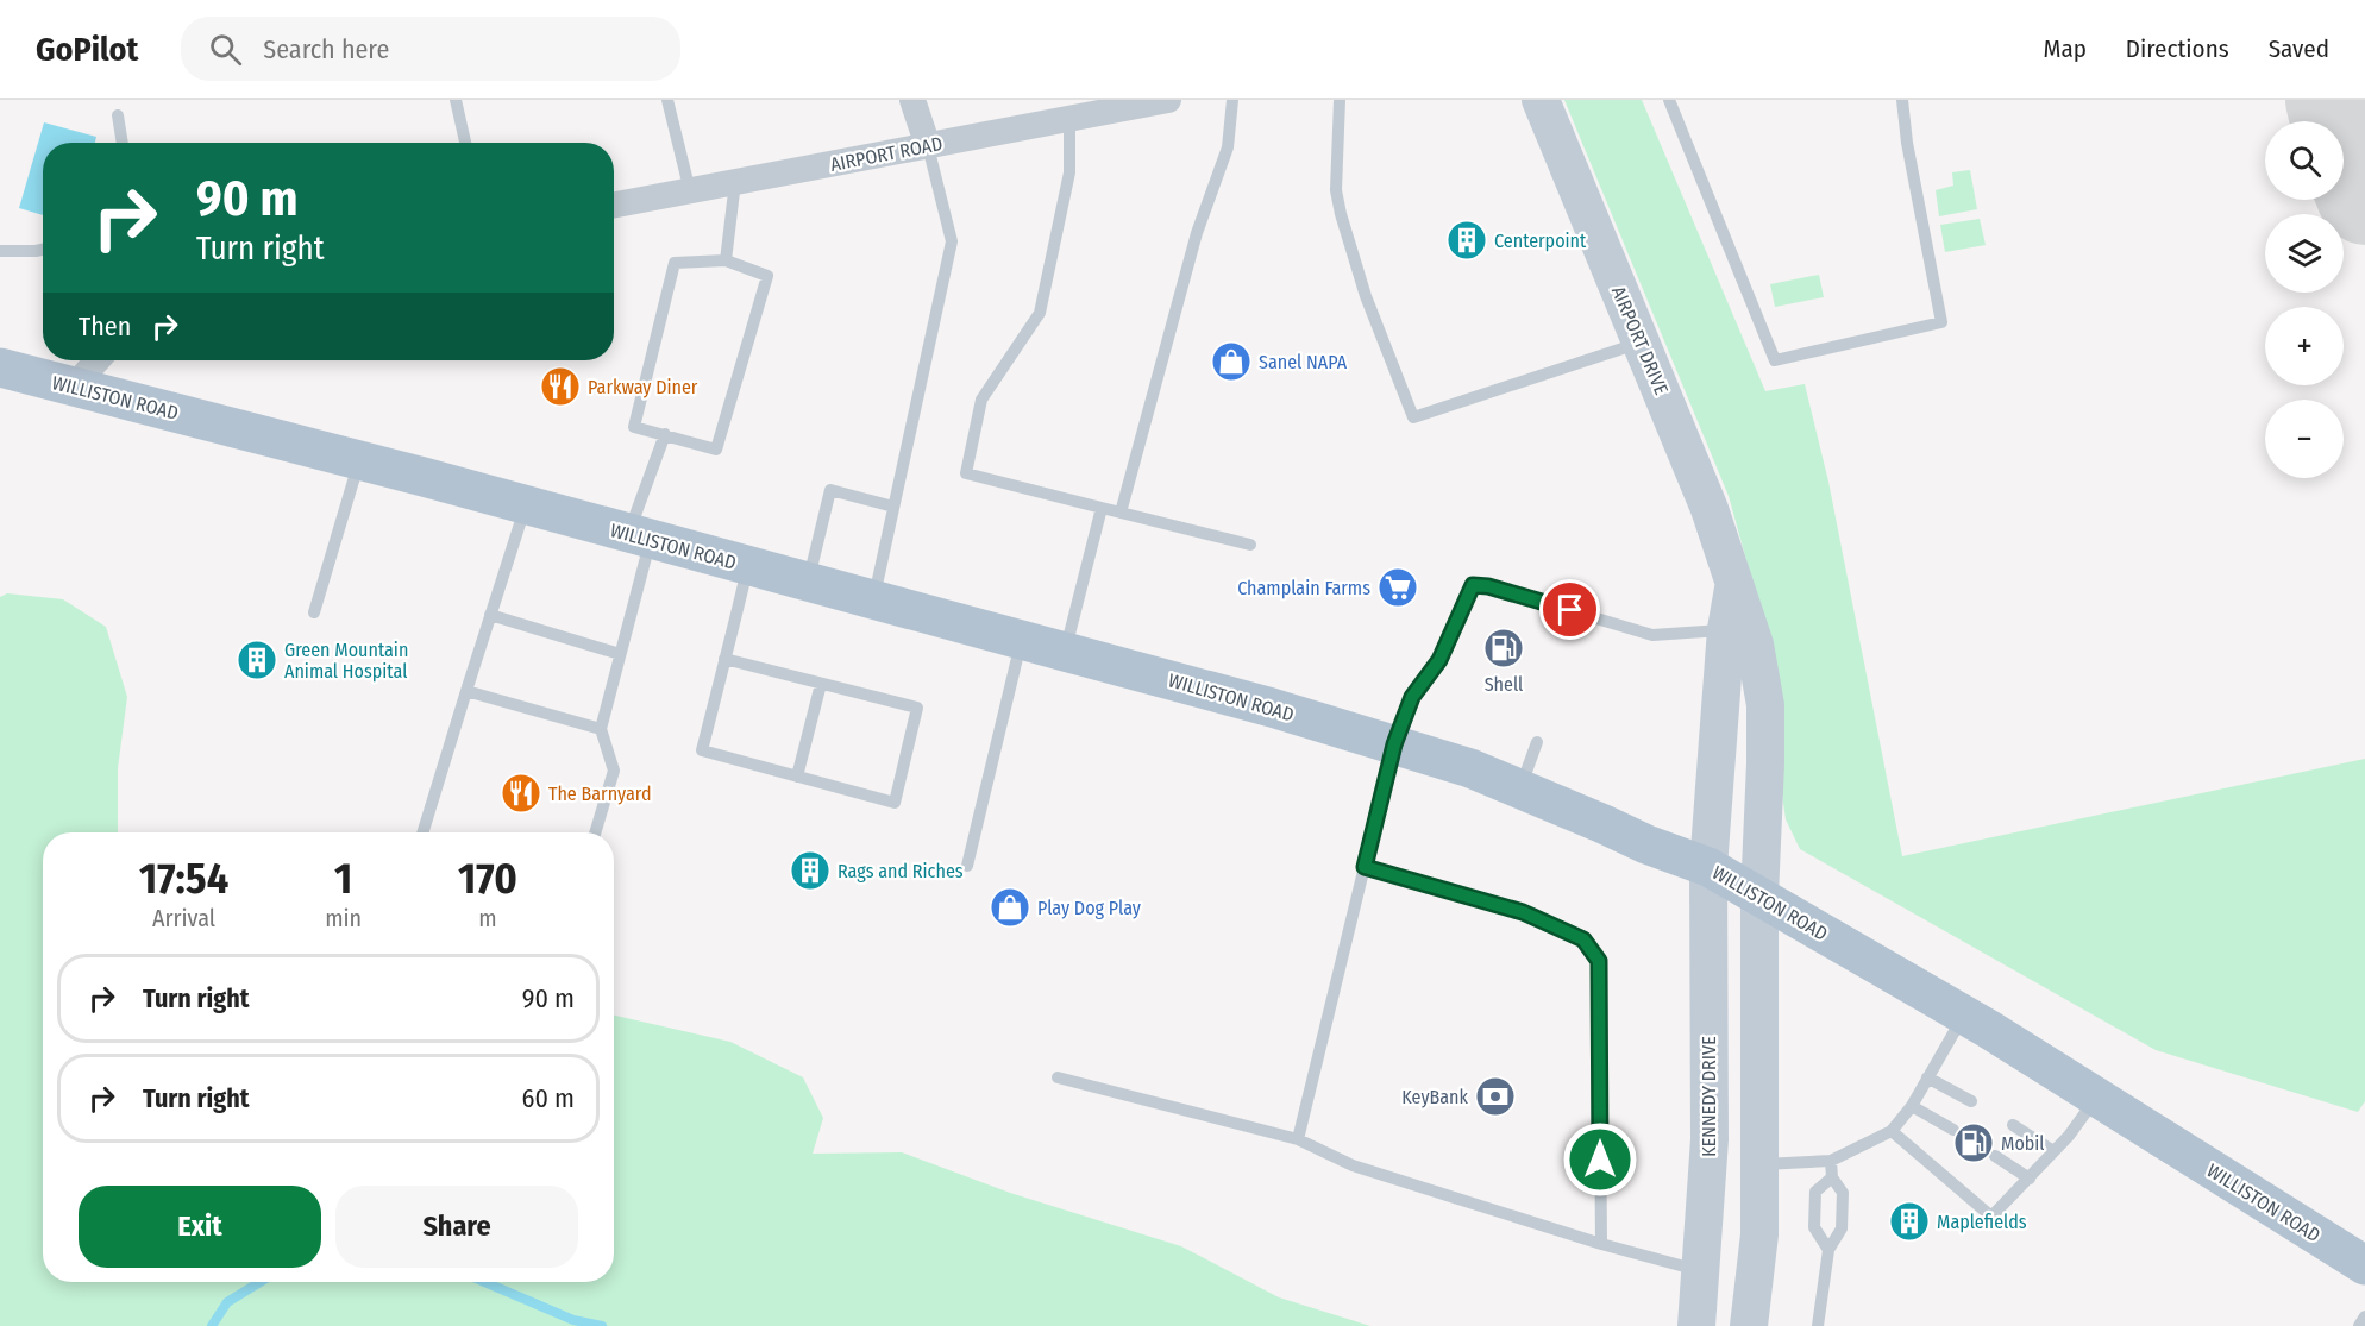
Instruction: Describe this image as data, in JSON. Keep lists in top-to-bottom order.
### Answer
{
  "streets": {
    "main road": ["AIRPORT DRIVE", "WILLISTON ROAD", "KENNEDY DRIVE"],
    "street": ["AIRPORT ROAD"]
  },
  "crossings": [
    ["AIRPORT DRIVE", "WILLISTON ROAD"],
    ["AIRPORT DRIVE", "KENNEDY DRIVE"],
    ["WILLISTON ROAD", "KENNEDY DRIVE"]
  ],
  "places": {
    "building": [
      "Centerpoint",
      "Green Mountain Animal Hospital",
      "Rags and Riches",
      "Maplefields"
    ],
    "shop": ["Sanel NAPA", "Play Dog Play"],
    "restaurant": ["Parkway Diner", "The Barnyard"],
    "supermarket": ["Champlain Farms"],
    "fuel station": ["Shell", "Mobil"],
    "bank": ["KeyBank"]
  },
  "page": {
    "header": "GoPilot",
    "search": "Search here",
    "nav": ["Map", "Directions", "Saved"],
    "map_buttons": ["+", "−"],
    "turn": ["90 m", "Turn right"],
    "then": "Then",
    "eta": [
      "17:54",
      "Arrival",
      "1",
      "min",
      "170",
      "m"
    ],
    "list": [
      {
        "name": "Turn right",
        "value": "90 m"
      },
      {
        "name": "Turn right",
        "value": "60 m"
      }
    ],
    "buttons": ["Exit", "Share"]
  }
}
